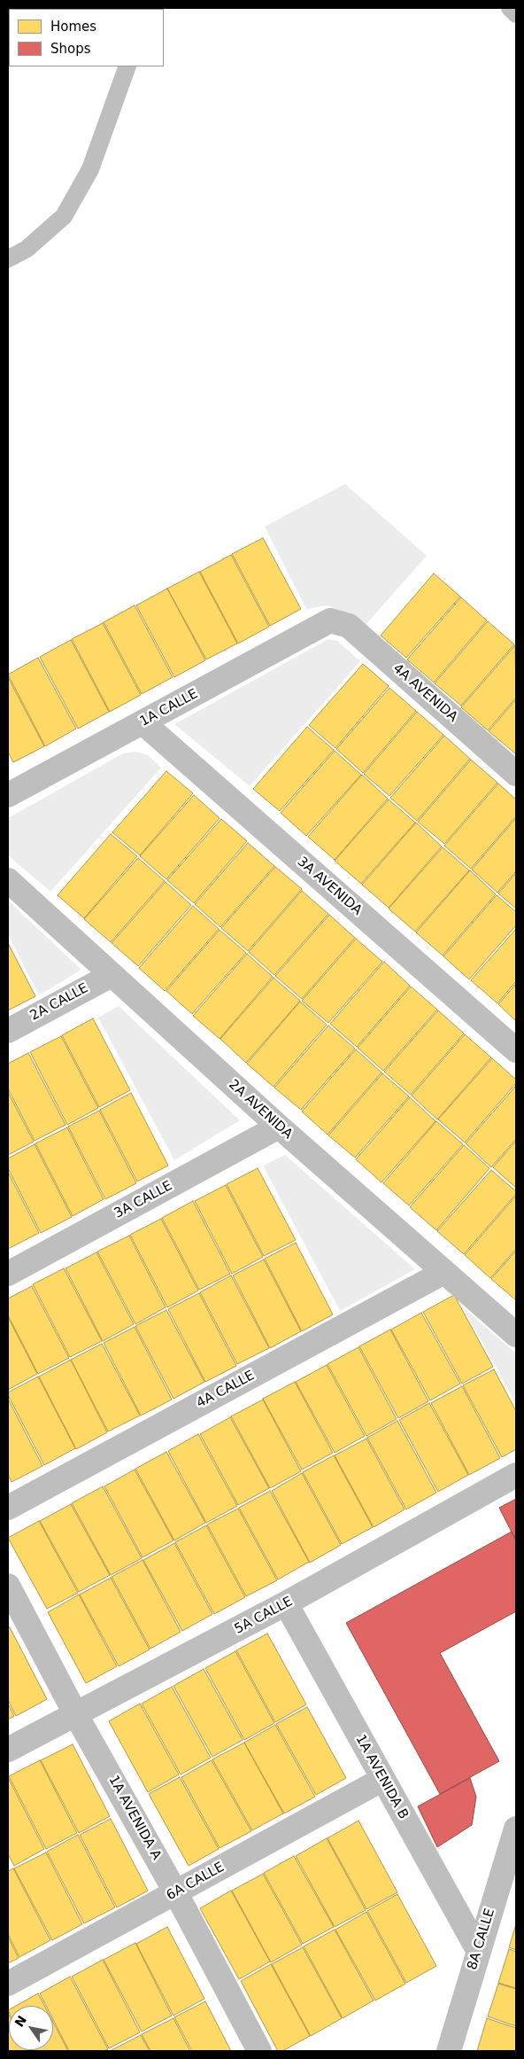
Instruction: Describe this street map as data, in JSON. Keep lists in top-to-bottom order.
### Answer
{
  "streets": {
    "street": [
      "4A AVENIDA",
      "1A CALLE",
      "3A AVENIDA",
      "2A CALLE",
      "2A AVENIDA",
      "3A CALLE",
      "4A CALLE",
      "5A CALLE",
      "1A AVENIDA B",
      "1A AVENIDA A",
      "6A CALLE",
      "8A CALLE"
    ]
  },
  "crossings": [
    ["4A AVENIDA", "1A CALLE"],
    ["1A CALLE", "3A AVENIDA"],
    ["2A CALLE", "2A AVENIDA"],
    ["2A AVENIDA", "3A CALLE"],
    ["2A AVENIDA", "4A CALLE"],
    ["5A CALLE", "1A AVENIDA B"],
    ["5A CALLE", "1A AVENIDA A"],
    ["1A AVENIDA B", "6A CALLE"],
    ["1A AVENIDA B", "8A CALLE"],
    ["1A AVENIDA A", "6A CALLE"]
  ],
  "legend": ["Homes", "Shops"],
  "north": "top left"
}
